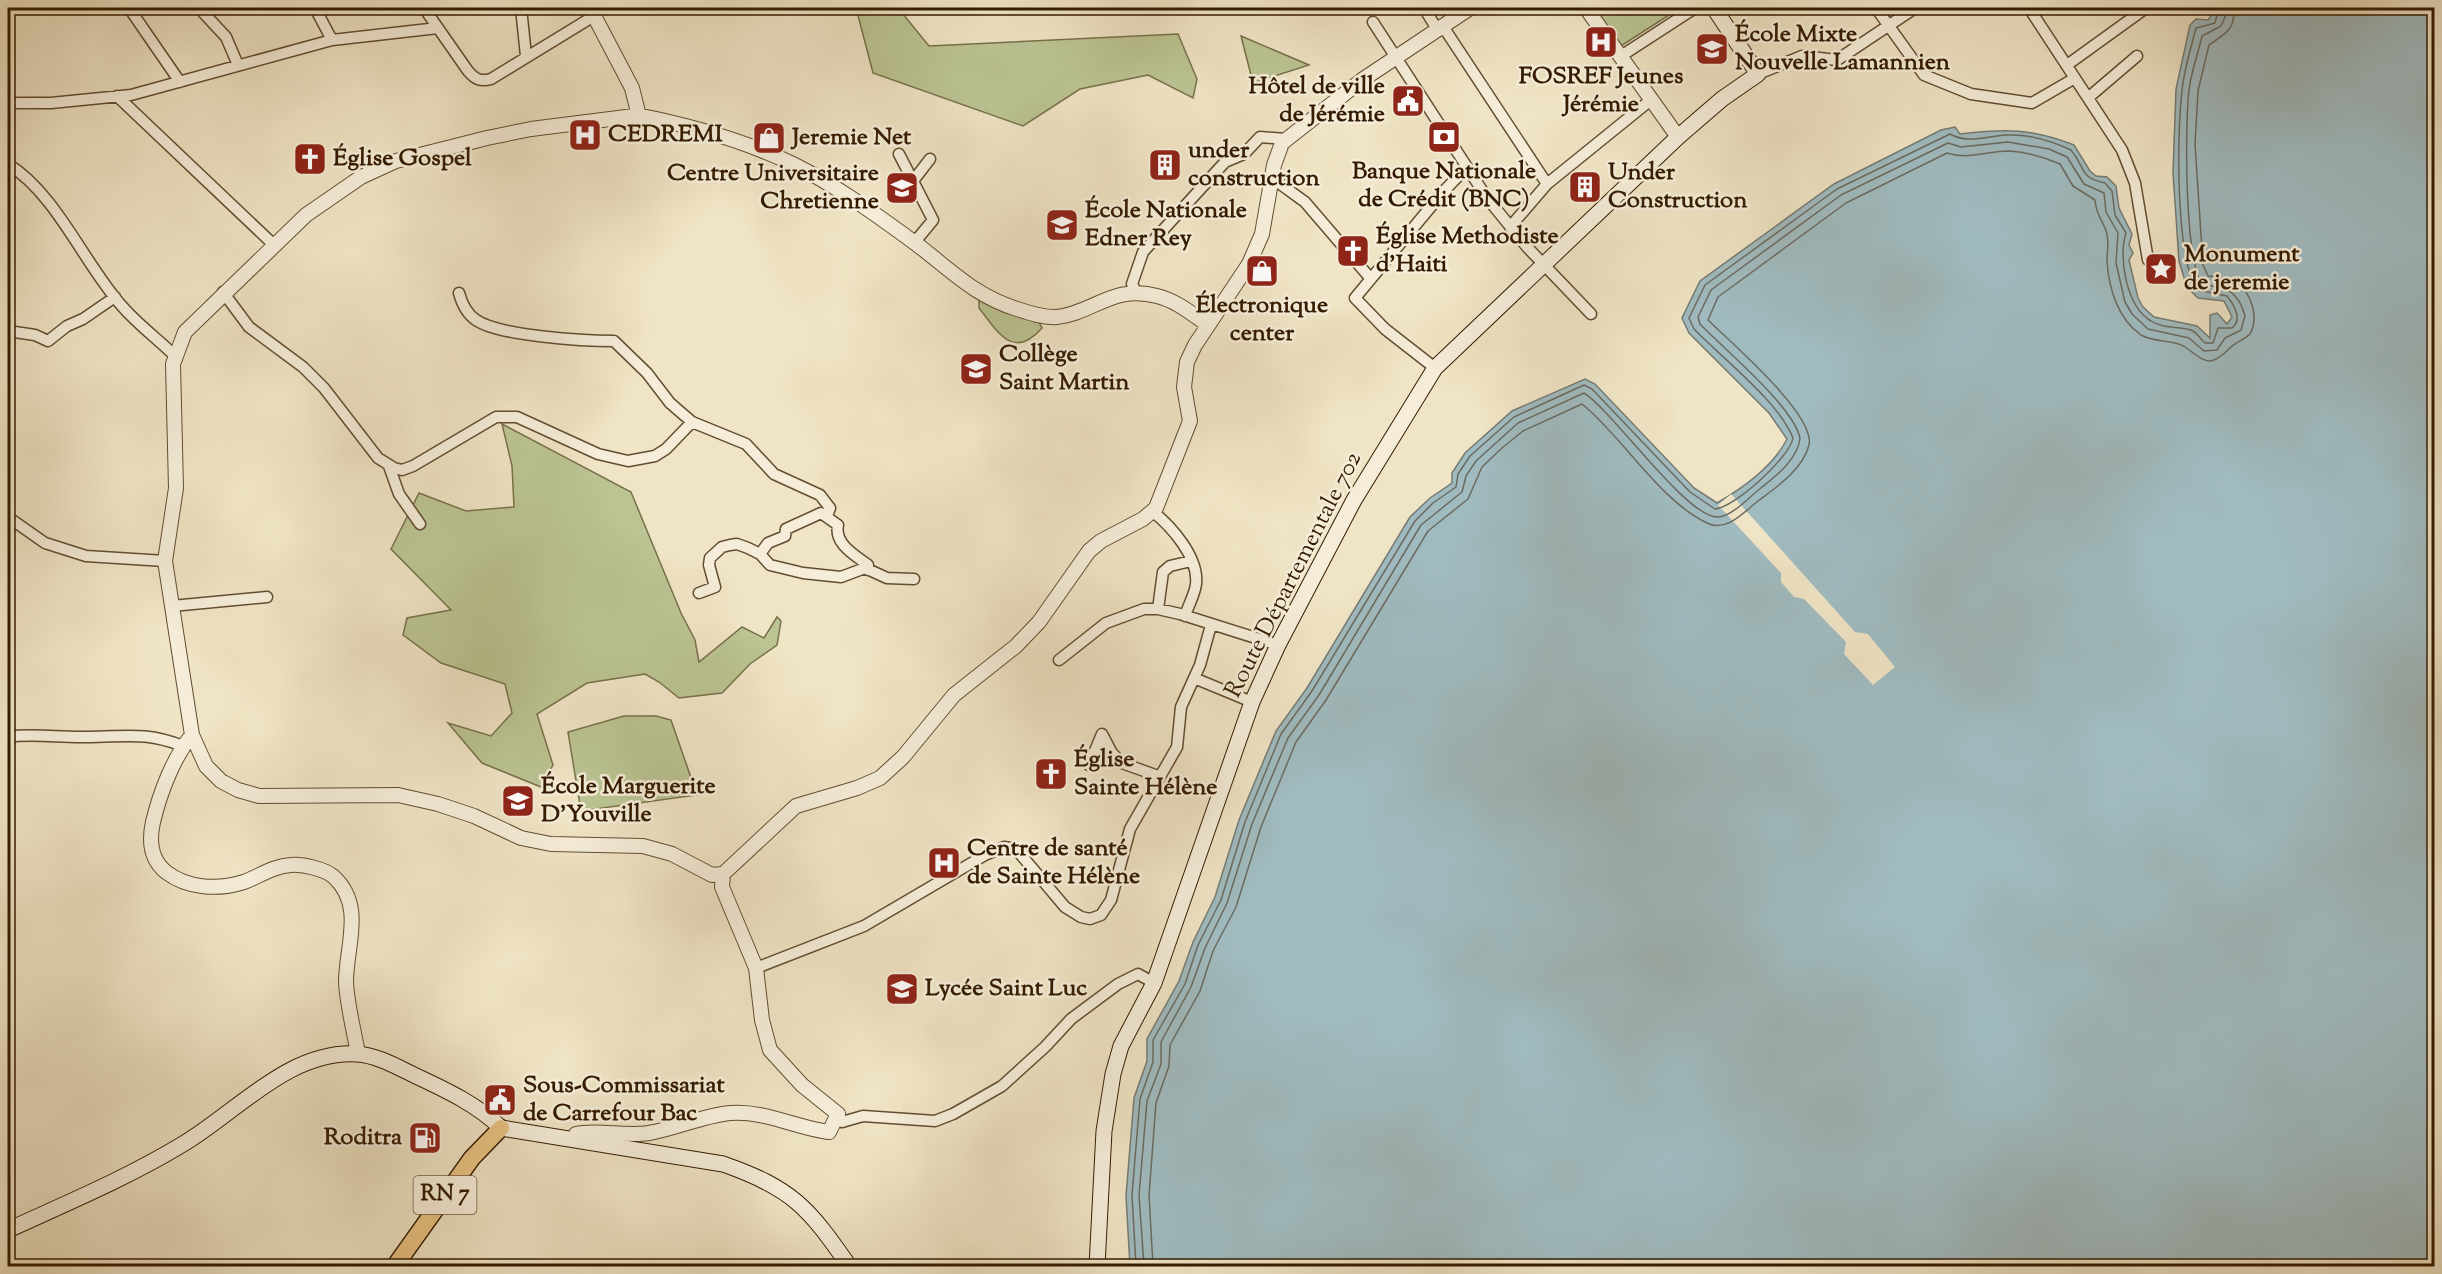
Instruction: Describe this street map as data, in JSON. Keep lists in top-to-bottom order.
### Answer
{
  "streets": {
    "main road": ["Route Départementale 702", "RN 7"]
  },
  "places": {
    "hospital": ["FOSREF Jeunes Jérémie", "CEDREMI", "Centre de santé de Sainte Hélène"],
    "school or university": [
      "École Mixte Nouvelle Lamannien",
      "Centre Universitaire Chretienne",
      "École Nationale Edner Rey",
      "Collège Saint Martin",
      "École Marguerite D'Youville",
      "Lycée Saint Luc"
    ],
    "public building": ["Hôtel de ville de Jérémie", "Sous-Commissariat de Carrefour Bac"],
    "bank": ["Banque Nationale de Crédit (BNC)"],
    "shop": ["Jeremie Net", "Électronique center"],
    "church": ["Église Gospel", "Église Methodiste d'Haiti", "Église Sainte Hélène"],
    "building": ["under construction", "Under Construction"],
    "place": ["Monument de jeremie"],
    "fuel station": ["Roditra"]
  }
}
